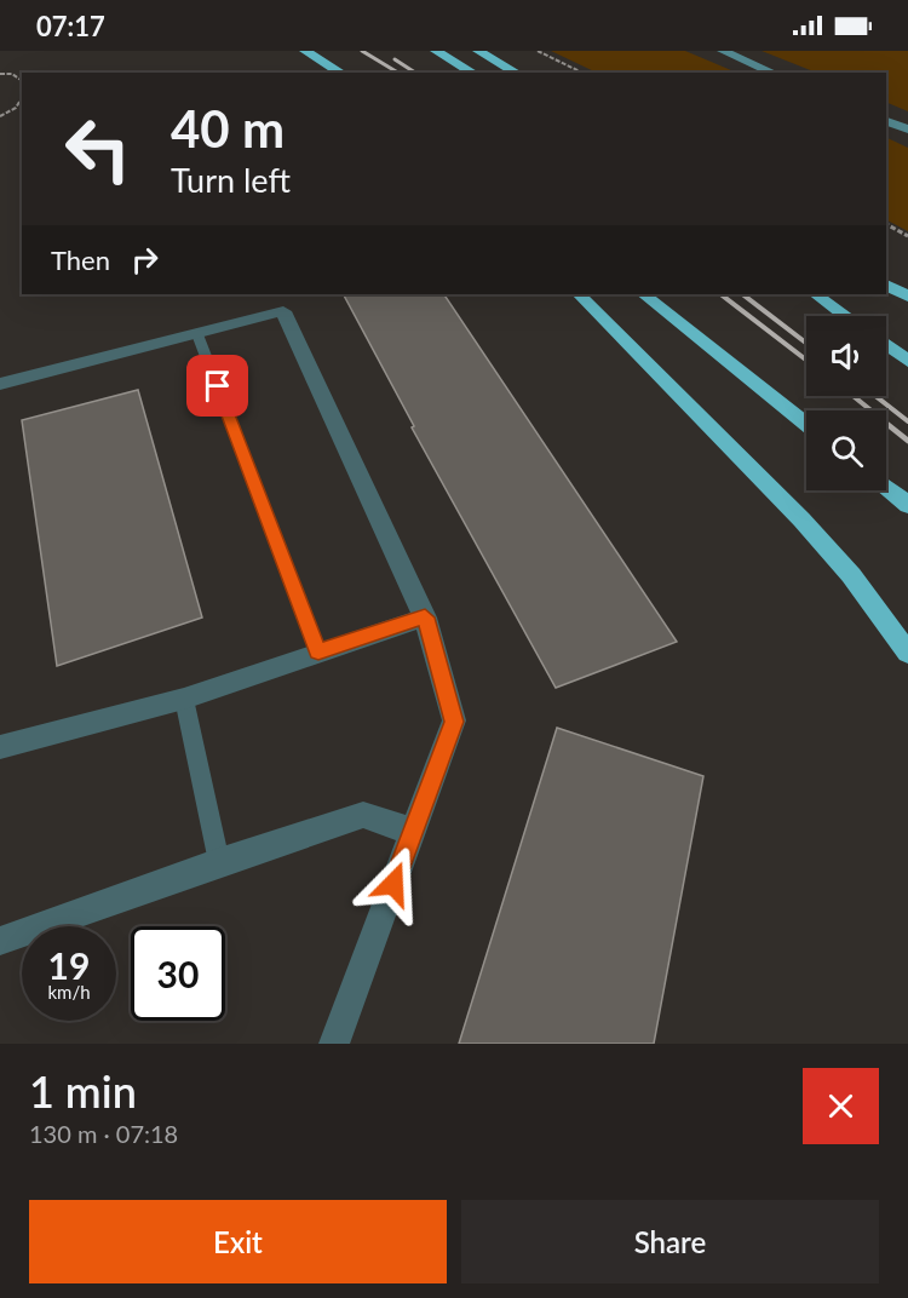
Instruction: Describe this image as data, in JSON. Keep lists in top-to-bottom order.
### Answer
{
  "page": {
    "status": "07:17",
    "turn": ["40 m", "Turn left"],
    "then": "Then",
    "speed": "19 km/h",
    "limit": "30",
    "heading": ["1 min", "130 m · 07:18"],
    "buttons": ["Exit", "Share"]
  }
}
